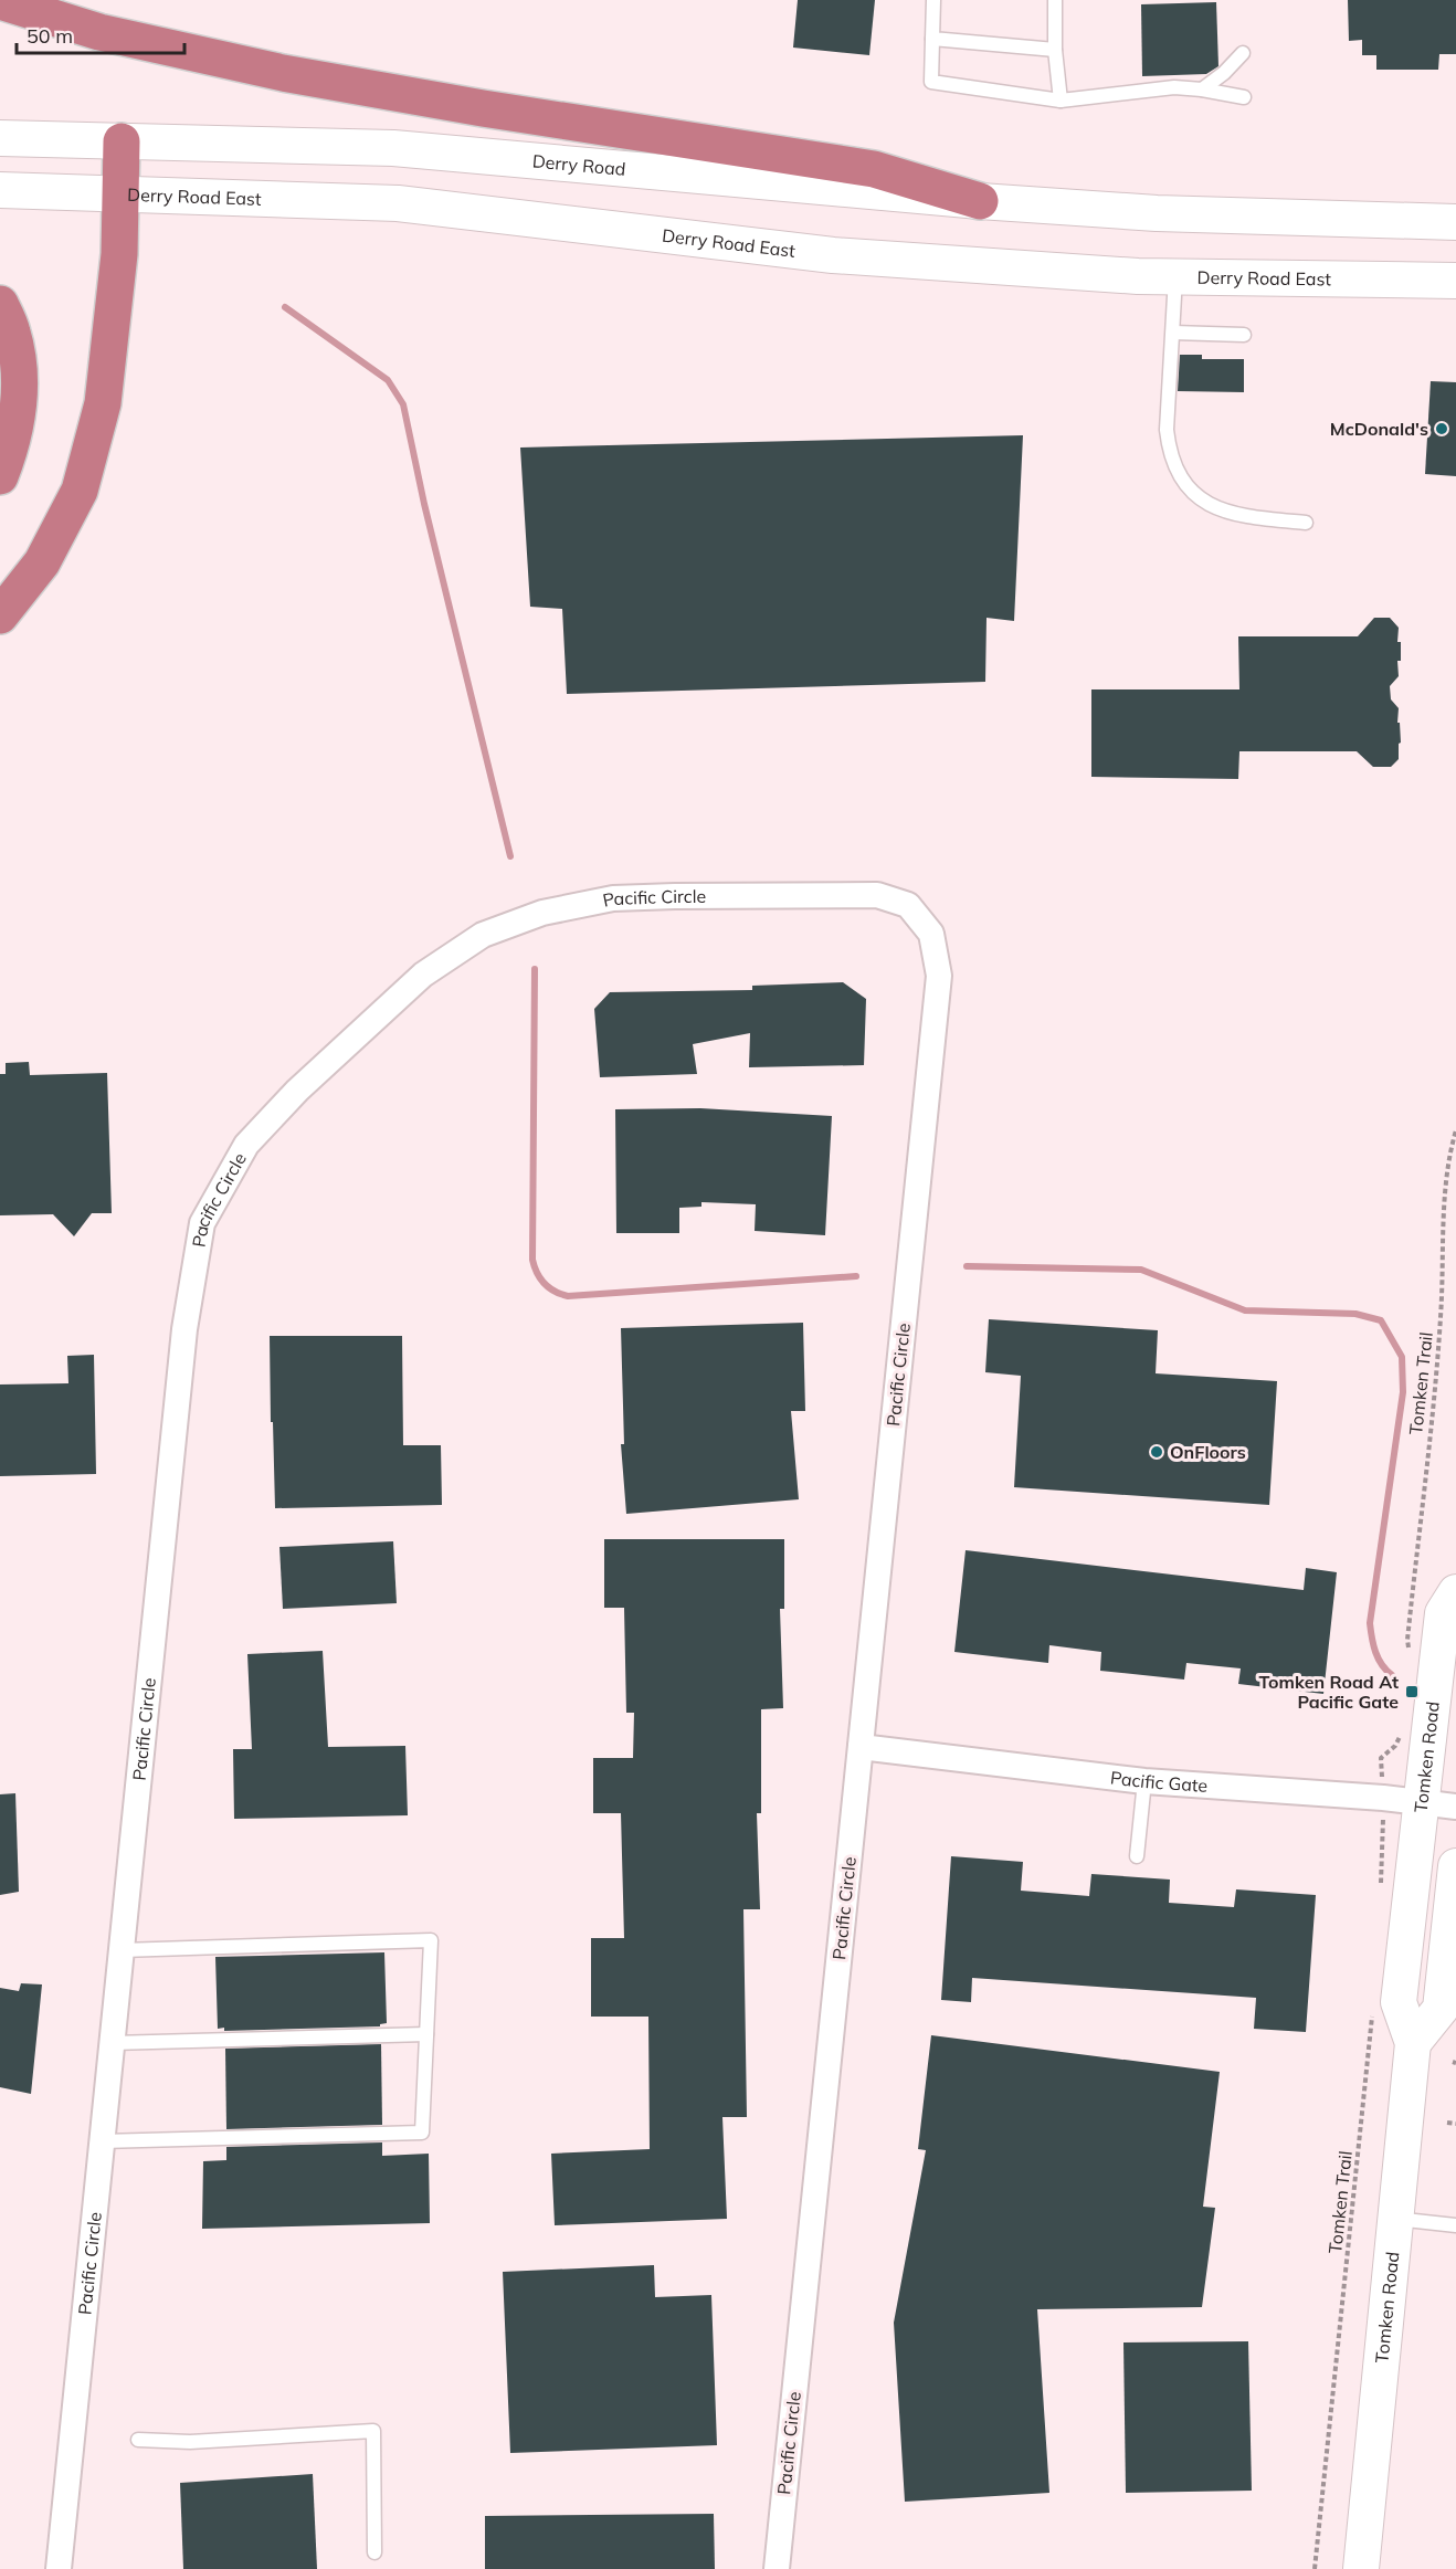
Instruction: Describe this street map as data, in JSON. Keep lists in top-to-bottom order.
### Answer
{
  "streets": {
    "main road": ["Derry Road", "Derry Road East", "Tomken Road"],
    "street": ["Pacific Circle", "Pacific Gate"],
    "path": ["Tomken Trail"]
  },
  "crossings": [
    ["Pacific Circle", "Pacific Gate"],
    ["Tomken Road", "Pacific Gate"]
  ],
  "places": {
    "other": ["McDonald's", "OnFloors"],
    "transit": ["Tomken Road At Pacific Gate"]
  },
  "scale_bar": "50 m"
}
